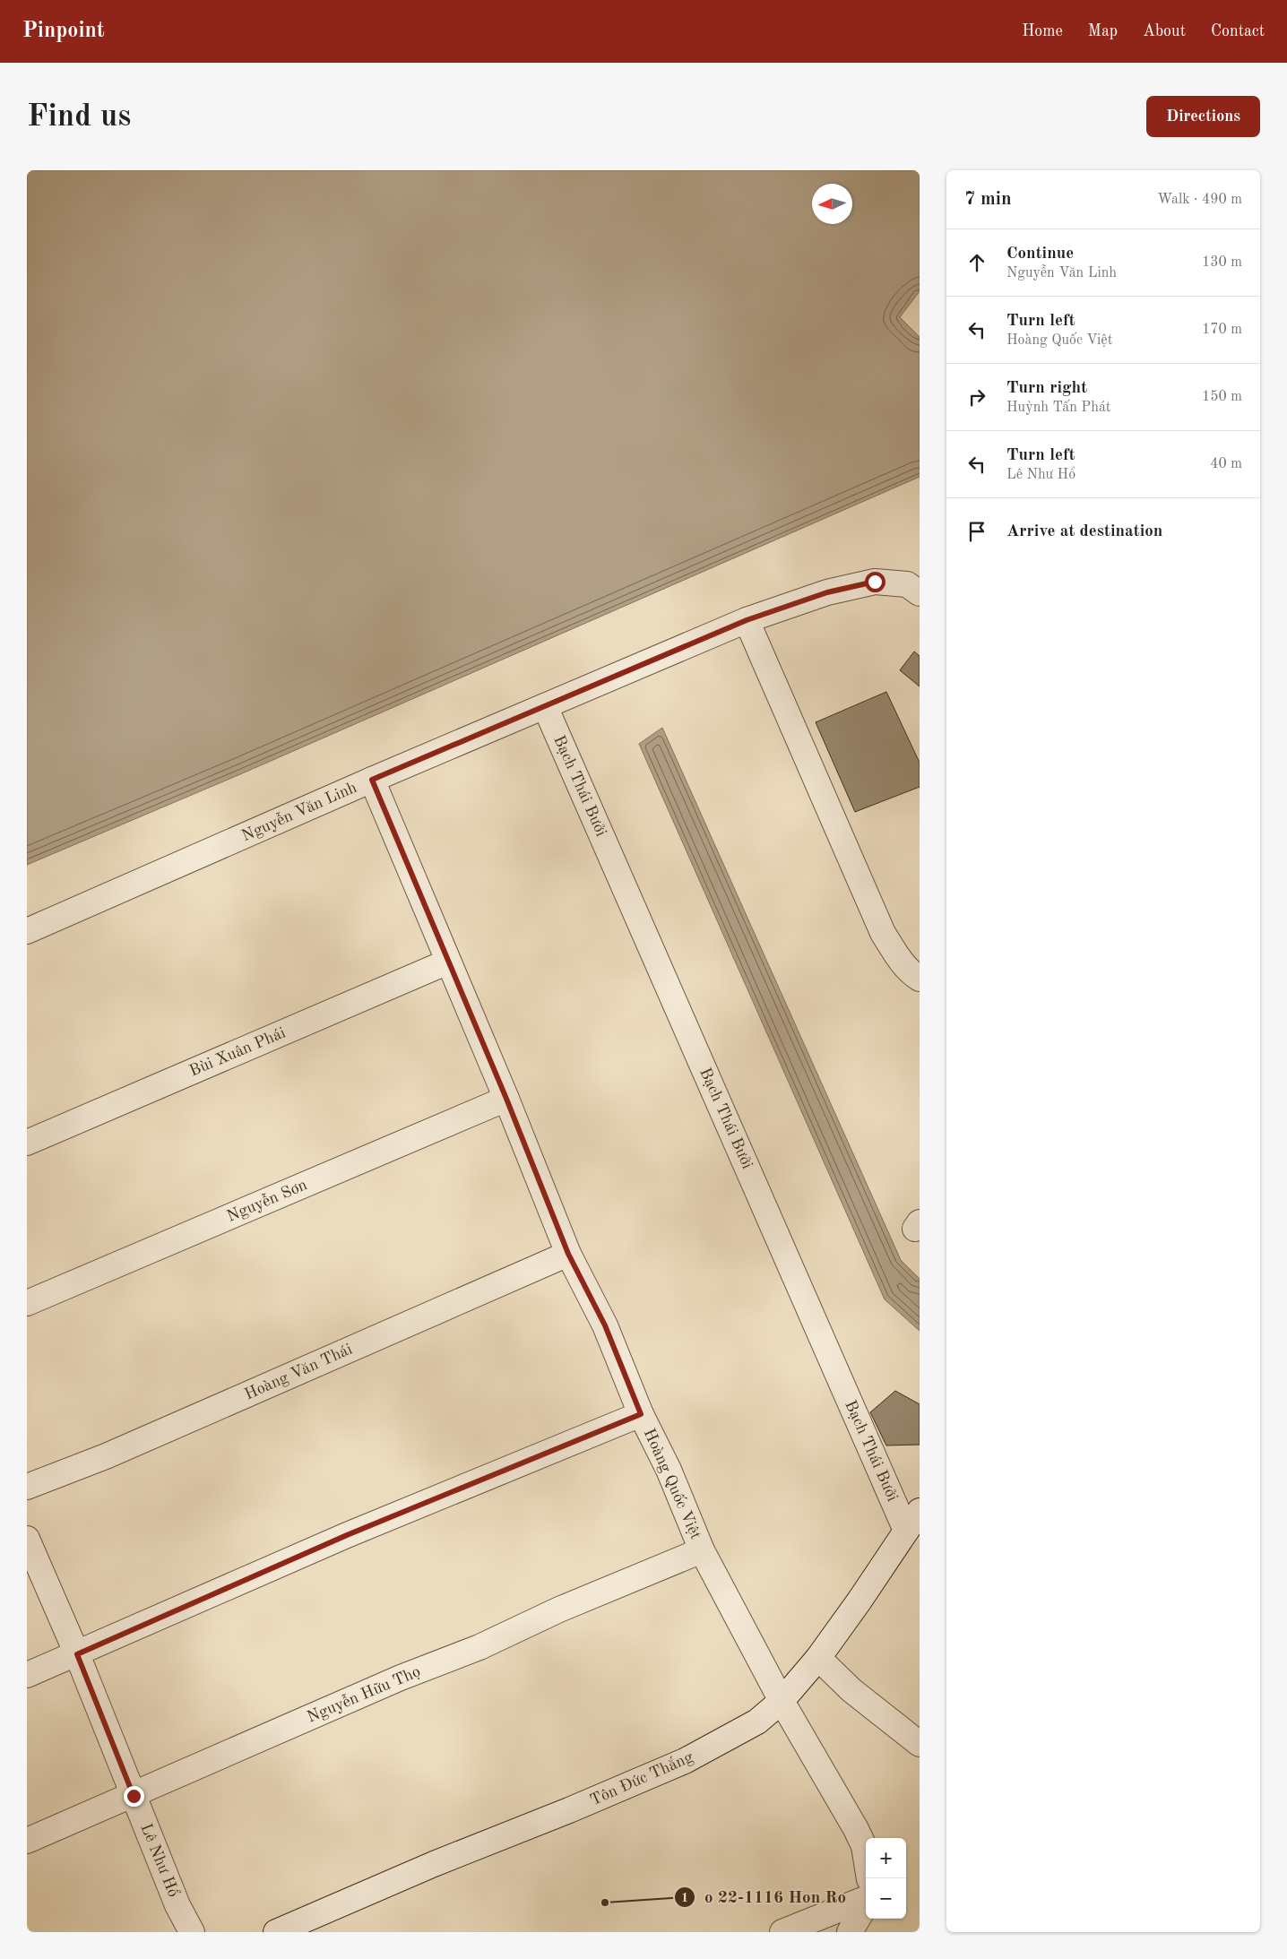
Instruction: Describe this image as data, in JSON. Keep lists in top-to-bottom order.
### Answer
{
  "streets": {
    "street": [
      "Bạch Thái Bưởi",
      "Nguyễn Văn Linh",
      "Bùi Xuân Phái",
      "Nguyễn Sơn",
      "Hoàng Văn Thái",
      "Hoàng Quốc Việt",
      "Nguyễn Hữu Thọ",
      "Tôn Đức Thắng",
      "Lê Như Hổ"
    ]
  },
  "crossings": [
    ["Bạch Thái Bưởi", "Nguyễn Văn Linh"],
    ["Bạch Thái Bưởi", "Tôn Đức Thắng"],
    ["Nguyễn Văn Linh", "Hoàng Quốc Việt"],
    ["Bùi Xuân Phái", "Hoàng Quốc Việt"],
    ["Nguyễn Sơn", "Hoàng Quốc Việt"],
    ["Hoàng Văn Thái", "Hoàng Quốc Việt"],
    ["Hoàng Quốc Việt", "Nguyễn Hữu Thọ"],
    ["Hoàng Quốc Việt", "Tôn Đức Thắng"],
    ["Nguyễn Hữu Thọ", "Lê Như Hổ"]
  ],
  "places": ["o 22-1116 Hon Ro"],
  "north": "left",
  "page": {
    "header": "Pinpoint",
    "nav": [
      "Home",
      "Map",
      "About",
      "Contact"
    ],
    "buttons": "Directions",
    "title": "Find us",
    "heading": ["7 min", "Walk · 490 m"],
    "list": [
      ["Continue", "Nguyễn Văn Linh", "130 m"],
      ["Turn left", "Hoàng Quốc Việt", "170 m"],
      ["Turn right", "Huỳnh Tấn Phát", "150 m"],
      ["Turn left", "Lê Như Hổ", "40 m"],
      "Arrive at destination"
    ],
    "map_buttons": ["+", "−"]
  }
}
